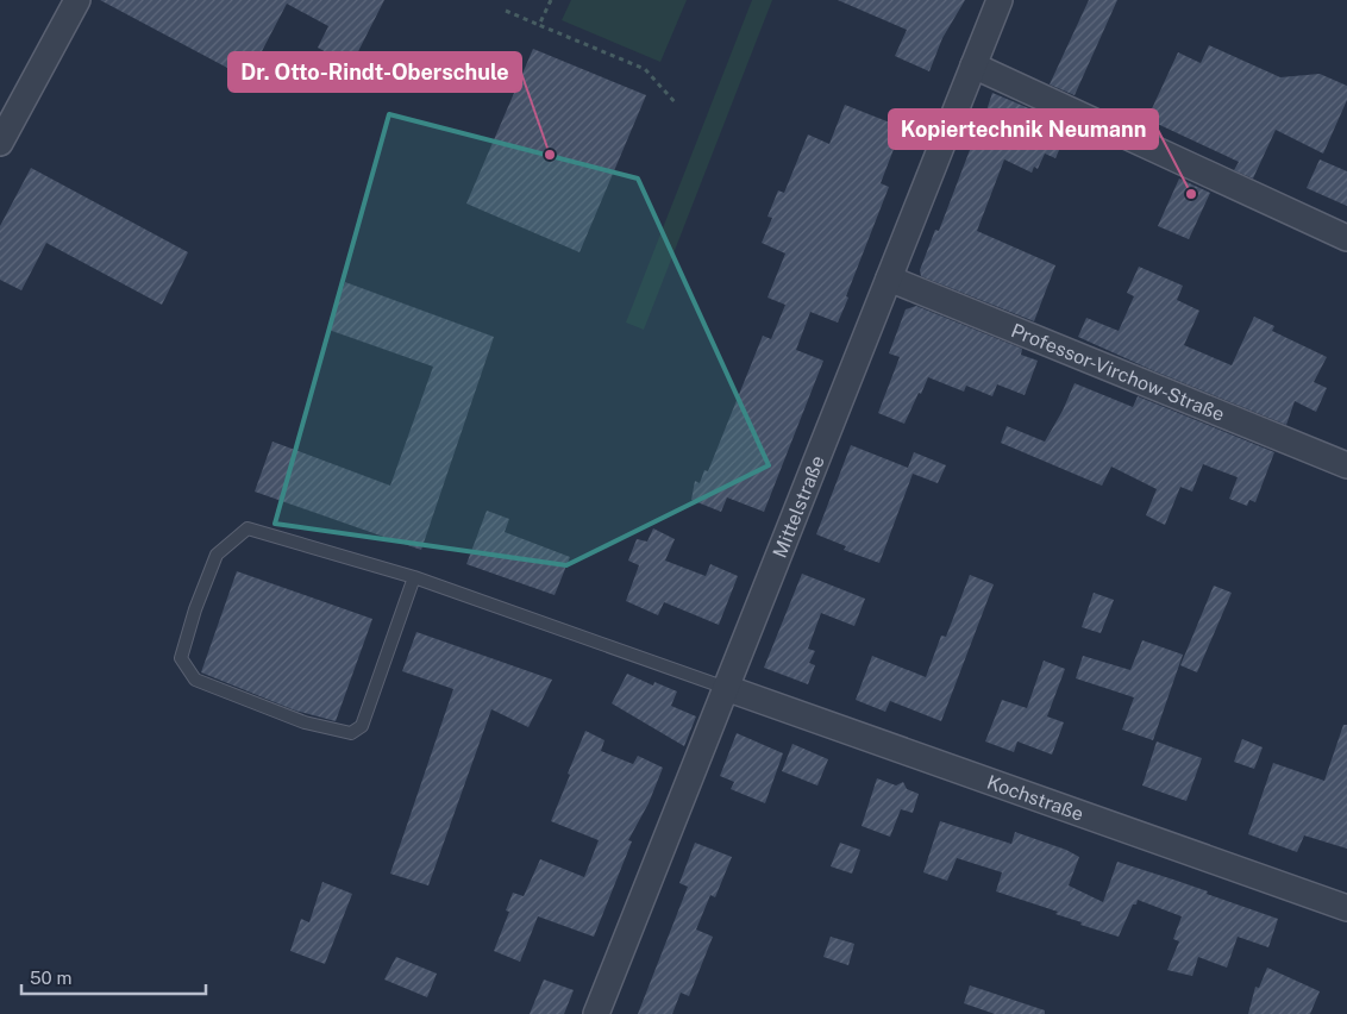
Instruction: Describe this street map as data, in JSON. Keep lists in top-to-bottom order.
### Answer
{
  "streets": {
    "street": ["Professor-Virchow-Straße", "Mittelstraße", "Kochstraße"]
  },
  "crossings": [
    ["Professor-Virchow-Straße", "Mittelstraße"],
    ["Mittelstraße", "Kochstraße"]
  ],
  "places": ["Dr. Otto-Rindt-Oberschule", "Kopiertechnik Neumann"],
  "scale_bar": "50 m"
}
